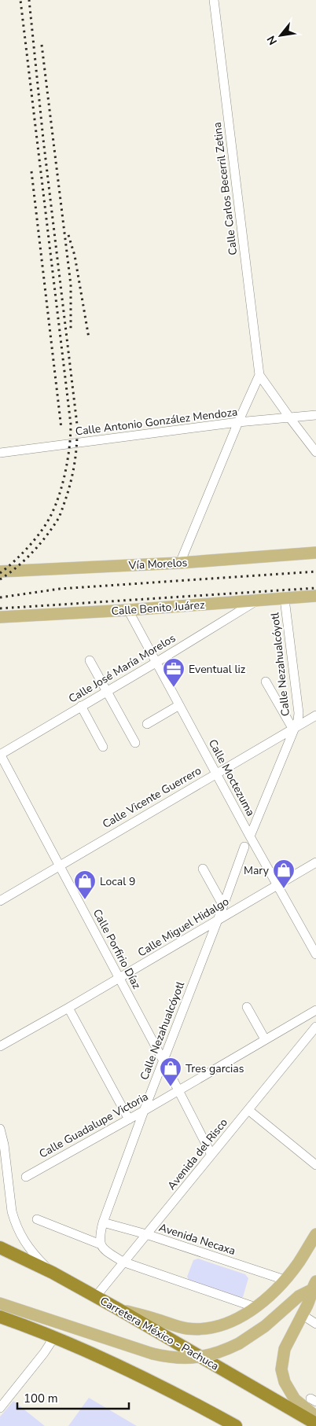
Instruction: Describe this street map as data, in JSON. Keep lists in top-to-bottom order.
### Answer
{
  "streets": {
    "highway": ["Carretera México - Pachuca"],
    "main road": ["Vía Morelos", "Calle Benito Juárez"],
    "street": [
      "Calle Carlos Becerril Zetina",
      "Calle Antonio González Mendoza",
      "Calle Nezahualcóyotl",
      "Calle José María Morelos",
      "Calle Moctezuma",
      "Calle Vicente Guerrero",
      "Calle Miguel Hidalgo",
      "Calle Porfirio Díaz",
      "Calle Guadalupe Victoria",
      "Avenida del Risco",
      "Avenida Necaxa"
    ]
  },
  "crossings": [
    ["Calle Carlos Becerril Zetina", "Calle Antonio González Mendoza"],
    ["Calle Benito Juárez", "Calle Nezahualcóyotl"],
    ["Calle Benito Juárez", "Calle José María Morelos"],
    ["Calle Benito Juárez", "Calle Moctezuma"],
    ["Calle Nezahualcóyotl", "Calle Moctezuma"],
    ["Calle Nezahualcóyotl", "Calle Vicente Guerrero"],
    ["Calle Nezahualcóyotl", "Calle Miguel Hidalgo"],
    ["Calle Nezahualcóyotl", "Calle Porfirio Díaz"],
    ["Calle Nezahualcóyotl", "Calle Guadalupe Victoria"],
    ["Calle Nezahualcóyotl", "Avenida Necaxa"],
    ["Calle José María Morelos", "Calle Moctezuma"],
    ["Calle José María Morelos", "Calle Porfirio Díaz"],
    ["Calle Moctezuma", "Calle Vicente Guerrero"],
    ["Calle Moctezuma", "Calle Miguel Hidalgo"],
    ["Calle Vicente Guerrero", "Calle Porfirio Díaz"],
    ["Calle Miguel Hidalgo", "Calle Porfirio Díaz"],
    ["Calle Porfirio Díaz", "Calle Guadalupe Victoria"],
    ["Calle Porfirio Díaz", "Avenida del Risco"],
    ["Avenida del Risco", "Avenida Necaxa"],
    ["Avenida del Risco", "Carretera México - Pachuca"]
  ],
  "places": {
    "office": ["Eventual liz"],
    "shop": ["Mary", "Local 9", "Tres garcias"]
  },
  "scale_bar": "100 m",
  "north": "bottom left"
}
